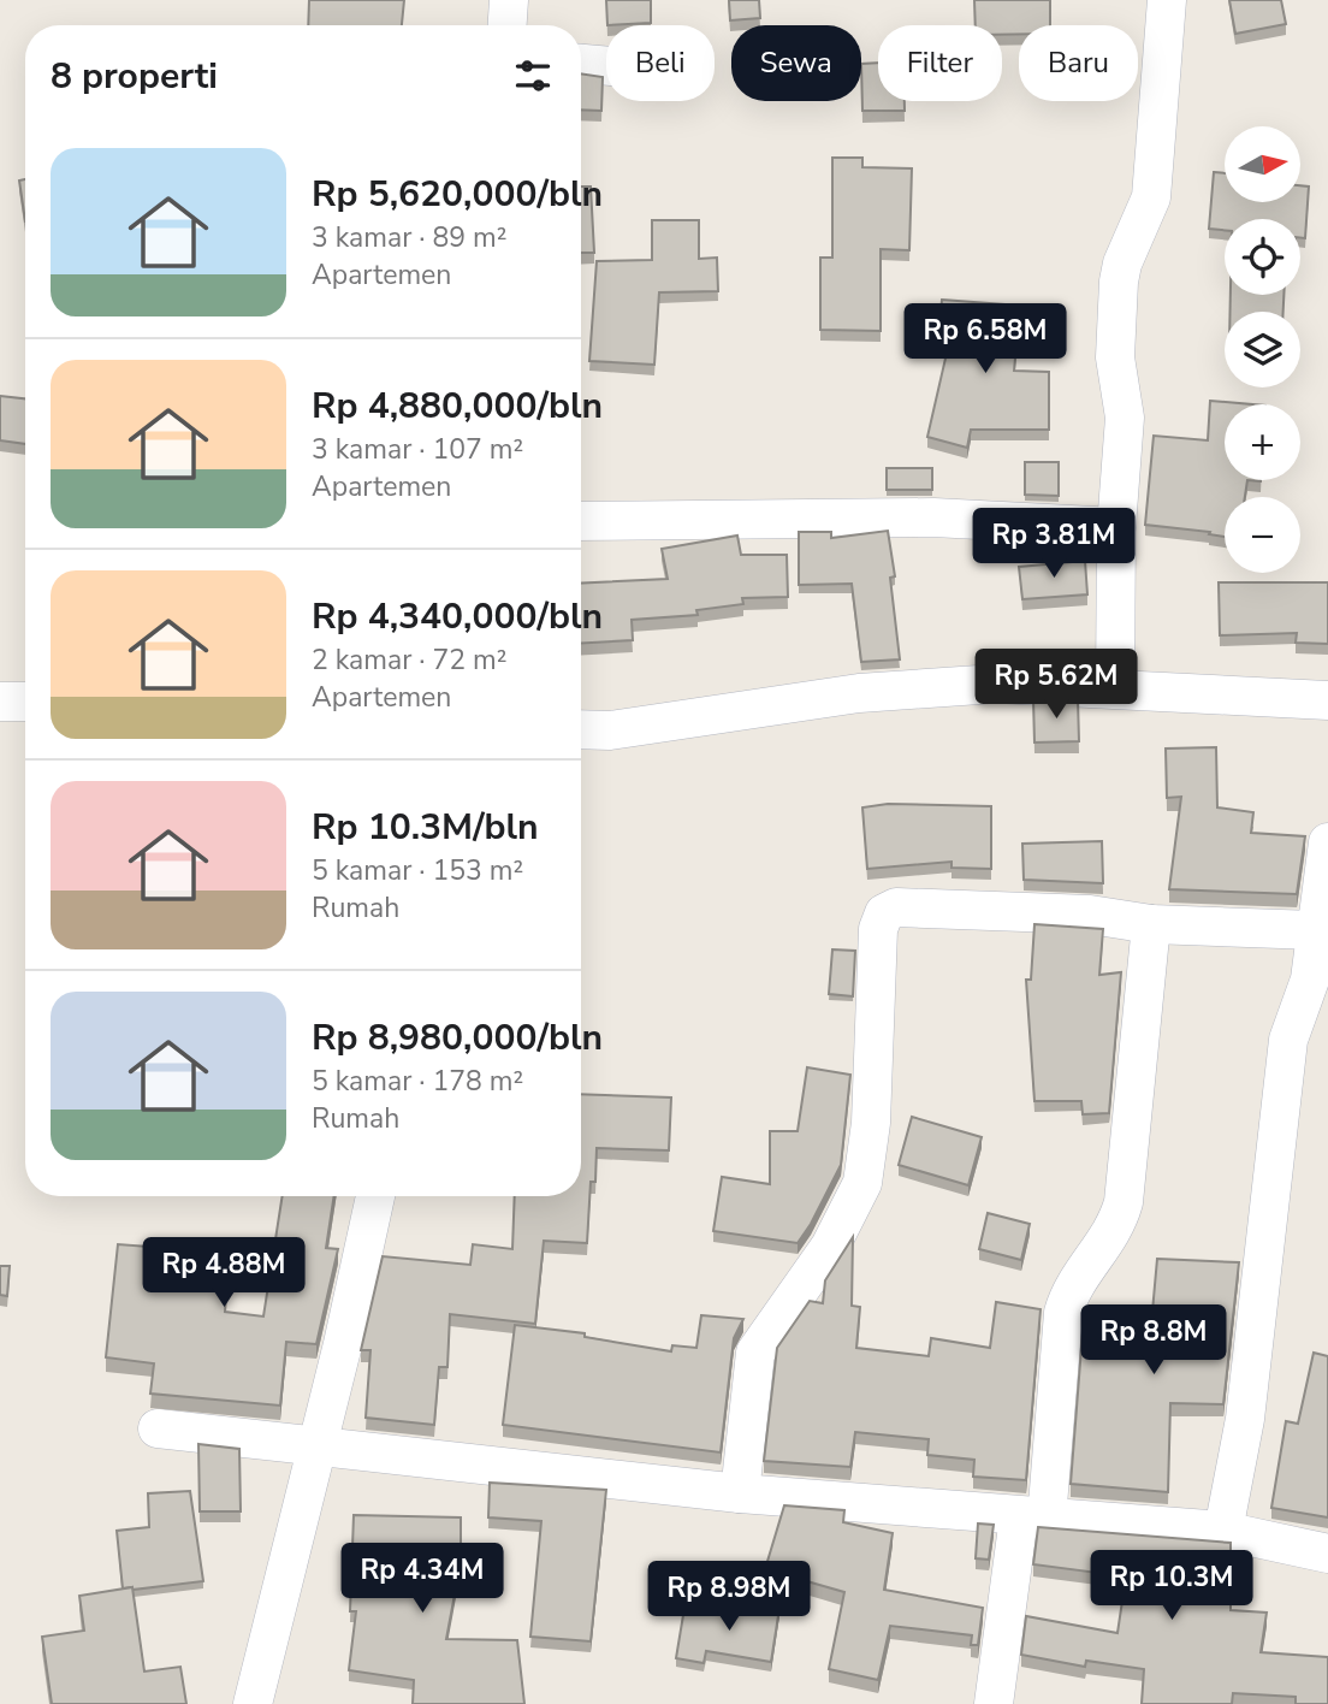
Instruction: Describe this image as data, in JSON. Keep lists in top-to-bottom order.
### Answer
{
  "north": "right",
  "page": {
    "chip": [
      "Beli",
      "Sewa",
      "Filter",
      "Baru"
    ],
    "heading": "8 properti",
    "map_buttons": ["+", "−"],
    "list": [
      {
        "name": "Rp 5,620,000/bln",
        "note": "3 kamar · 89 m² · Apartemen"
      },
      {
        "name": "Rp 4,880,000/bln",
        "note": "3 kamar · 107 m² · Apartemen"
      },
      {
        "name": "Rp 4,340,000/bln",
        "note": "2 kamar · 72 m² · Apartemen"
      },
      {
        "name": "Rp 10.3M/bln",
        "note": "5 kamar · 153 m² · Rumah"
      },
      {
        "name": "Rp 8,980,000/bln",
        "note": "5 kamar · 178 m² · Rumah"
      }
    ],
    "price": [
      "Rp 6.58M",
      "Rp 3.81M",
      "Rp 5.62M",
      "Rp 4.88M",
      "Rp 8.8M",
      "Rp 4.34M",
      "Rp 10.3M",
      "Rp 8.98M"
    ]
  }
}
